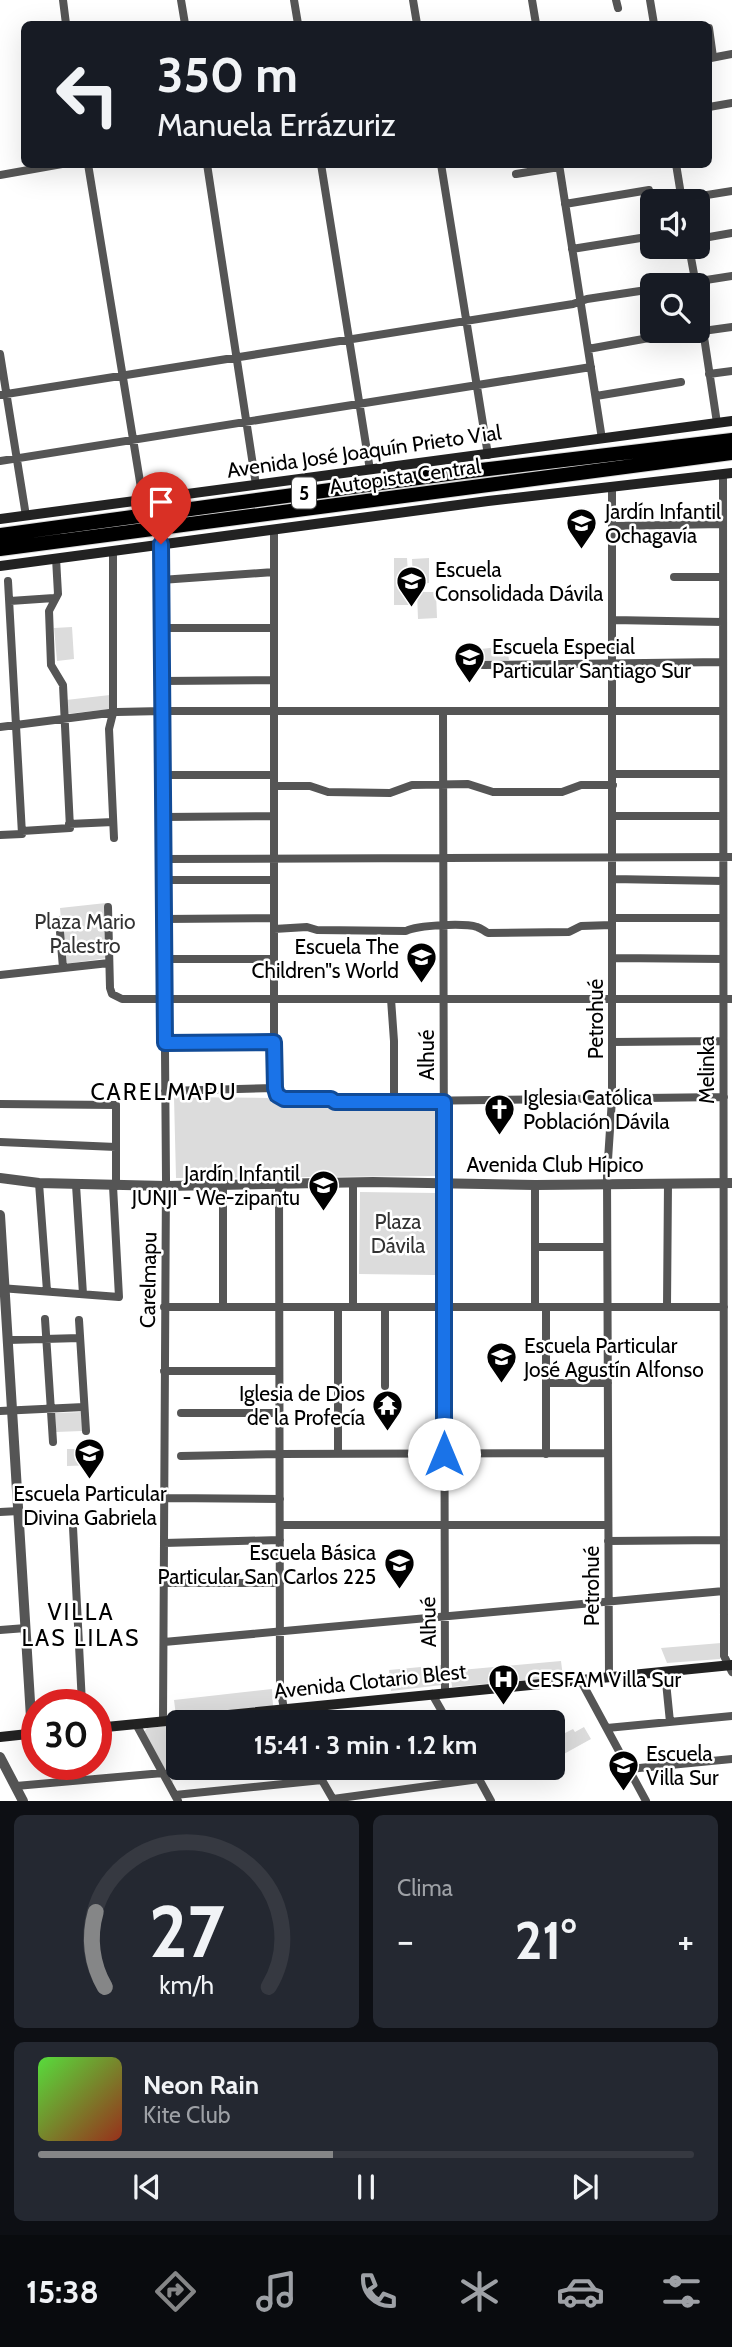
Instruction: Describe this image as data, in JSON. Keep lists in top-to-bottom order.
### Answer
{
  "streets": {
    "highway": ["Autopista Central", "5"],
    "main road": ["Avenida José Joaquín Prieto Vial", "Avenida Clotario Blest"],
    "street": [
      "Petrohué",
      "Alhué",
      "Melinka",
      "Avenida Club Hípico",
      "Carelmapu"
    ]
  },
  "crossings": [
    ["Petrohué", "Avenida Club Hípico"],
    ["Petrohué", "Avenida Clotario Blest"],
    ["Alhué", "Avenida Club Hípico"],
    ["Alhué", "Avenida Clotario Blest"],
    ["Melinka", "Avenida Club Hípico"],
    ["Melinka", "Avenida Clotario Blest"],
    ["Avenida Club Hípico", "Carelmapu"],
    ["Carelmapu", "Avenida Clotario Blest"]
  ],
  "districts": ["CARELMAPU", "VILLA LAS LILAS"],
  "parks": ["Plaza Mario Palestro", "Plaza Dávila"],
  "places": {
    "school or university": [
      "Jardín Infantil Ochagavía",
      "Escuela Consolidada Dávila",
      "Escuela Especial Particular Santiago Sur",
      "Escuela The Children\"s World",
      "Jardín Infantil JUNJI - We-zipantu",
      "Escuela Particular José Agustín Alfonso",
      "Escuela Particular Divina Gabriela",
      "Escuela Básica Particular San Carlos 225",
      "Escuela Villa Sur"
    ],
    "church": ["Iglesia Católica Población Dávila"],
    "temple": ["Iglesia de Dios de la Profecía"],
    "hospital": ["CESFAM Villa Sur"]
  },
  "page": {
    "turn": ["350 m", "Manuela Errázuriz"],
    "limit": "30",
    "trip": "15:41 · 3 min · 1.2 km",
    "tile": "Clima",
    "heat": ["−", "21°", "+"],
    "song": ["Neon Rain", "Kite Club"],
    "tabs": "15:38",
    "gauge": ["27", "km/h"]
  }
}
